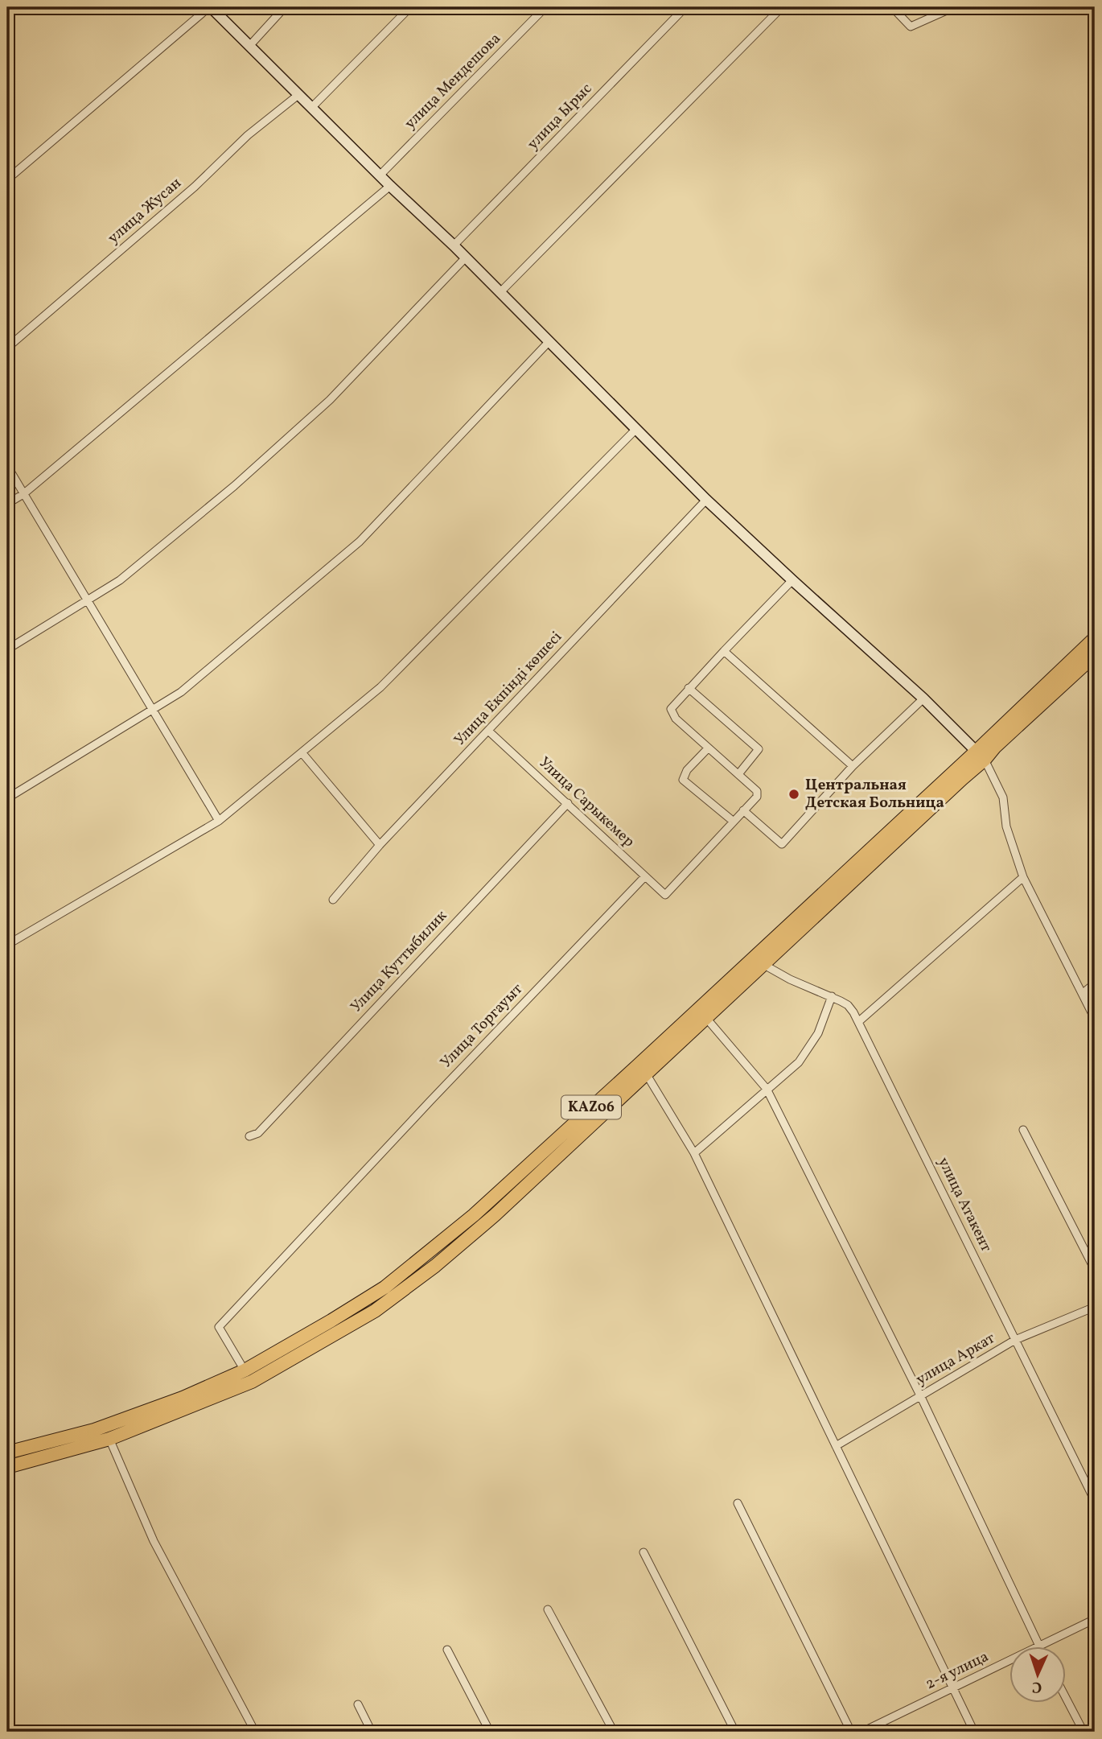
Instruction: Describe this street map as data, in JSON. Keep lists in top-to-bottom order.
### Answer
{
  "streets": {
    "highway": ["KАZ06"],
    "street": [
      "улица Мендешова",
      "улица Ырыс",
      "улица Жусан",
      "Улица Екпінді көшесі",
      "Улица Сарыкемер",
      "Улица Куттыбилик",
      "Улица Торгауыт",
      "улица Атакент",
      "улица Аркат",
      "2-я улица"
    ]
  },
  "crossings": [
    ["Улица Екпінді көшесі", "Улица Сарыкемер"],
    ["Улица Сарыкемер", "Улица Куттыбилик"],
    ["Улица Сарыкемер", "Улица Торгауыт"],
    ["Улица Торгауыт", "KАZ06"],
    ["KАZ06", "улица Атакент"],
    ["улица Атакент", "улица Аркат"]
  ],
  "places": ["Центральная Детская Больница"],
  "north": "bottom"
}
